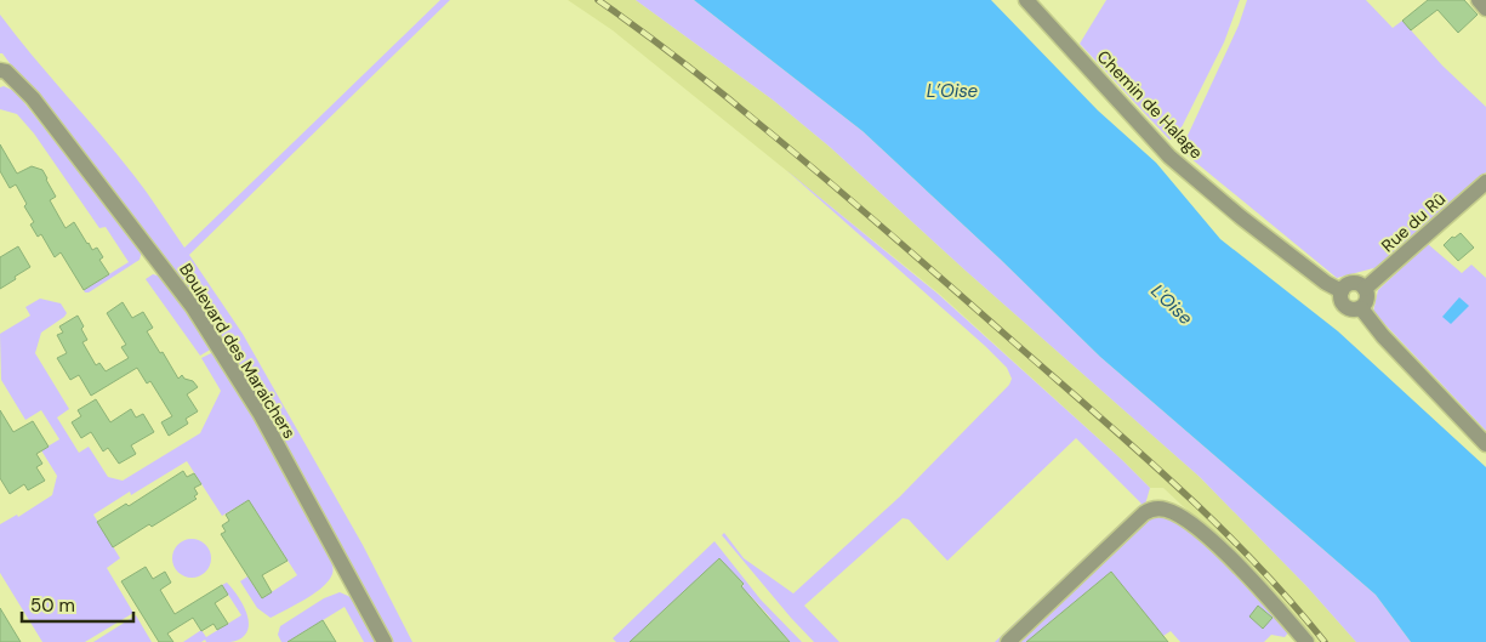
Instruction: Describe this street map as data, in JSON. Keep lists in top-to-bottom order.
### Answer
{
  "streets": {
    "street": ["Chemin de Halage", "Rue du Rû", "Boulevard des Maraichers"]
  },
  "crossings": [
    ["Chemin de Halage", "Rue du Rû"]
  ],
  "water": ["L’Oise", "L'Oise"],
  "scale_bar": "50 m"
}
